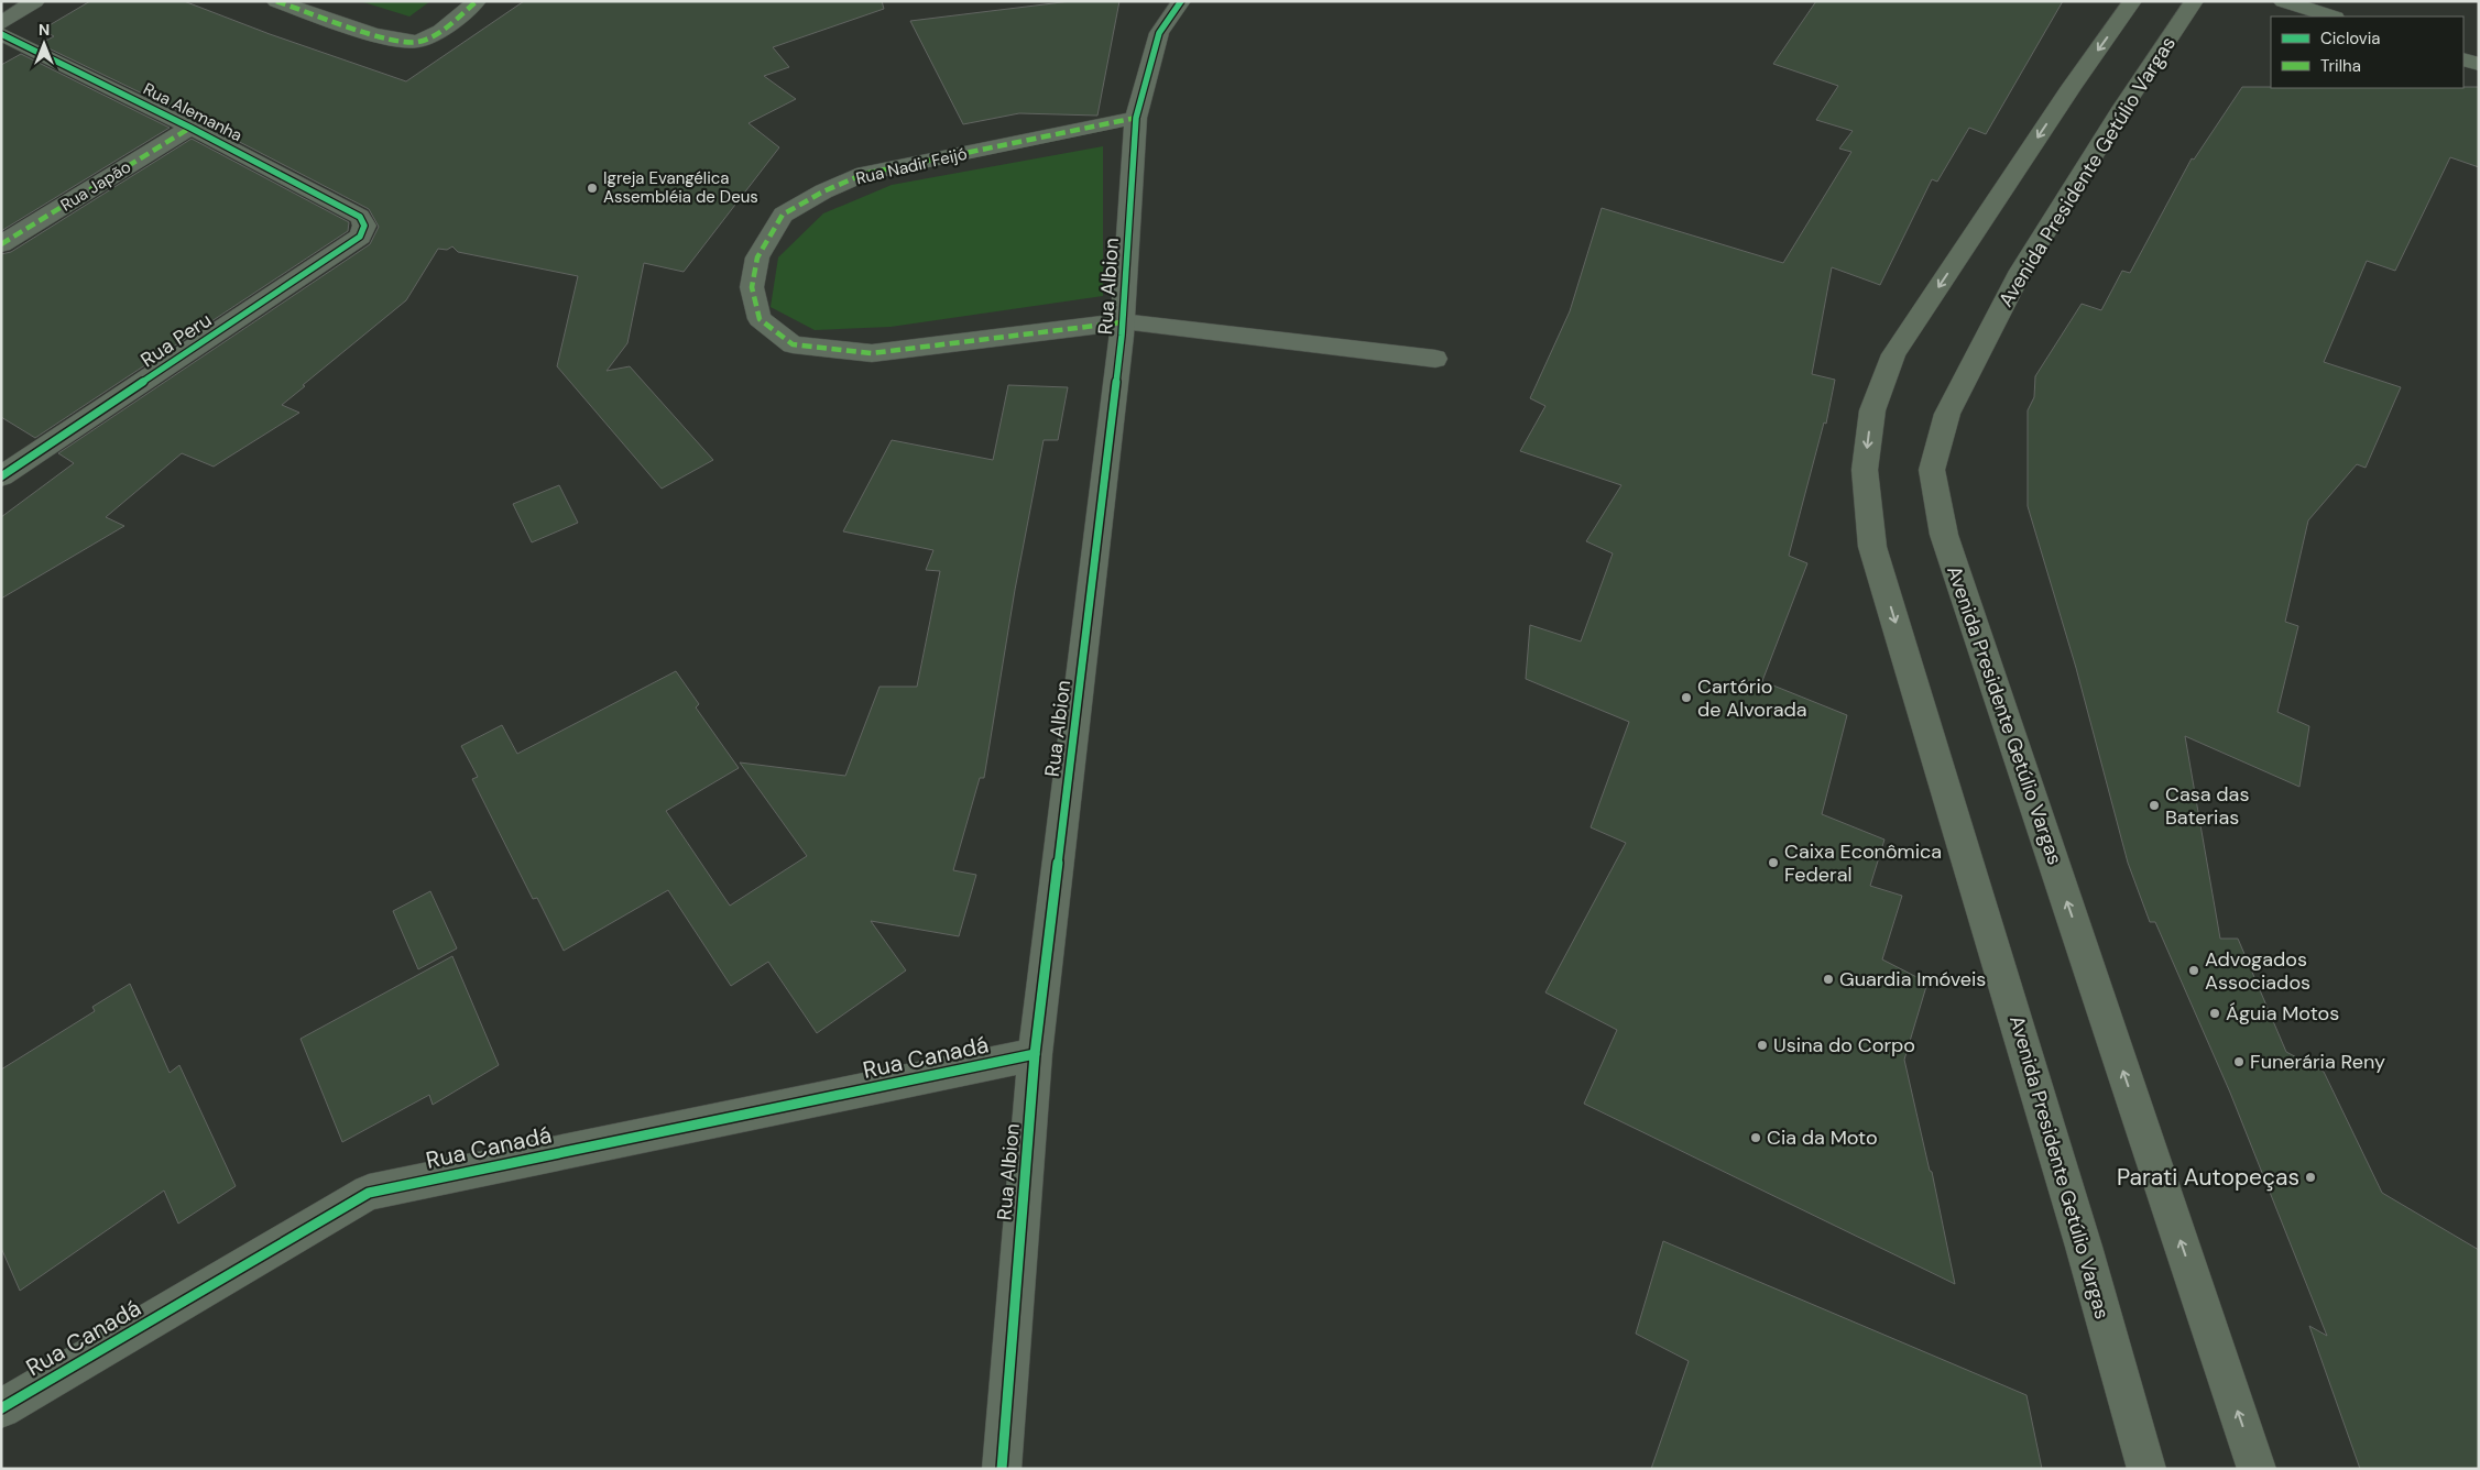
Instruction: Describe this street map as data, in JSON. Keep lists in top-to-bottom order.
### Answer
{
  "streets": {
    "main road": ["Avenida Presidente Getúlio Vargas"],
    "street": [
      "Rua Alemanha",
      "Rua Nadir Feijó",
      "Rua Japão",
      "Rua Albion",
      "Rua Peru",
      "Rua Canadá"
    ]
  },
  "crossings": [
    ["Rua Alemanha", "Rua Japão"],
    ["Rua Alemanha", "Rua Peru"],
    ["Rua Nadir Feijó", "Rua Albion"],
    ["Rua Albion", "Rua Canadá"]
  ],
  "places": [
    "Igreja Evangélica Assembléia de Deus",
    "Cartório de Alvorada",
    "Casa das Baterias",
    "Caixa Econômica Federal",
    "Advogados Associados",
    "Guardia Imóveis",
    "Águia Motos",
    "Usina do Corpo",
    "Funerária Reny",
    "Cia da Moto",
    "Parati Autopeças"
  ],
  "legend": ["Ciclovia", "Trilha"],
  "north": "top"
}
